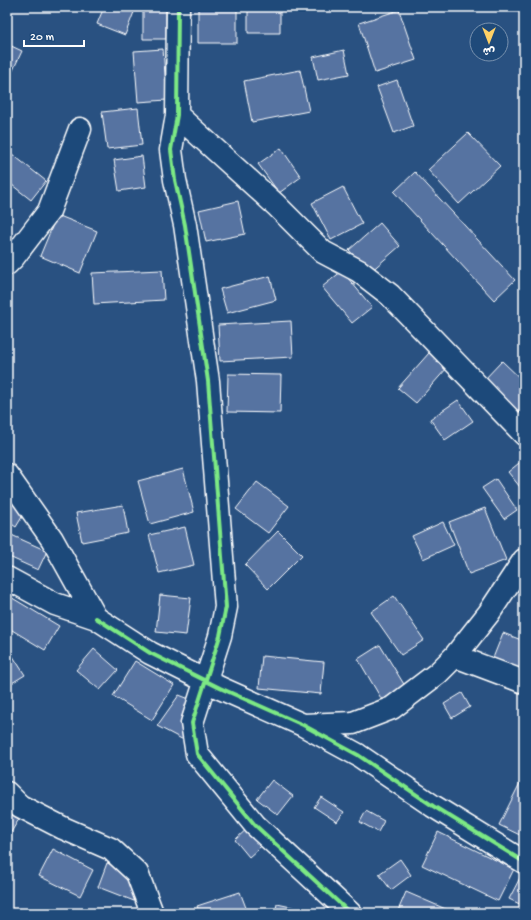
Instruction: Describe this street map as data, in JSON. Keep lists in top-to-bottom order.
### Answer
{
  "scale_bar": "20 m",
  "north": "bottom"
}
